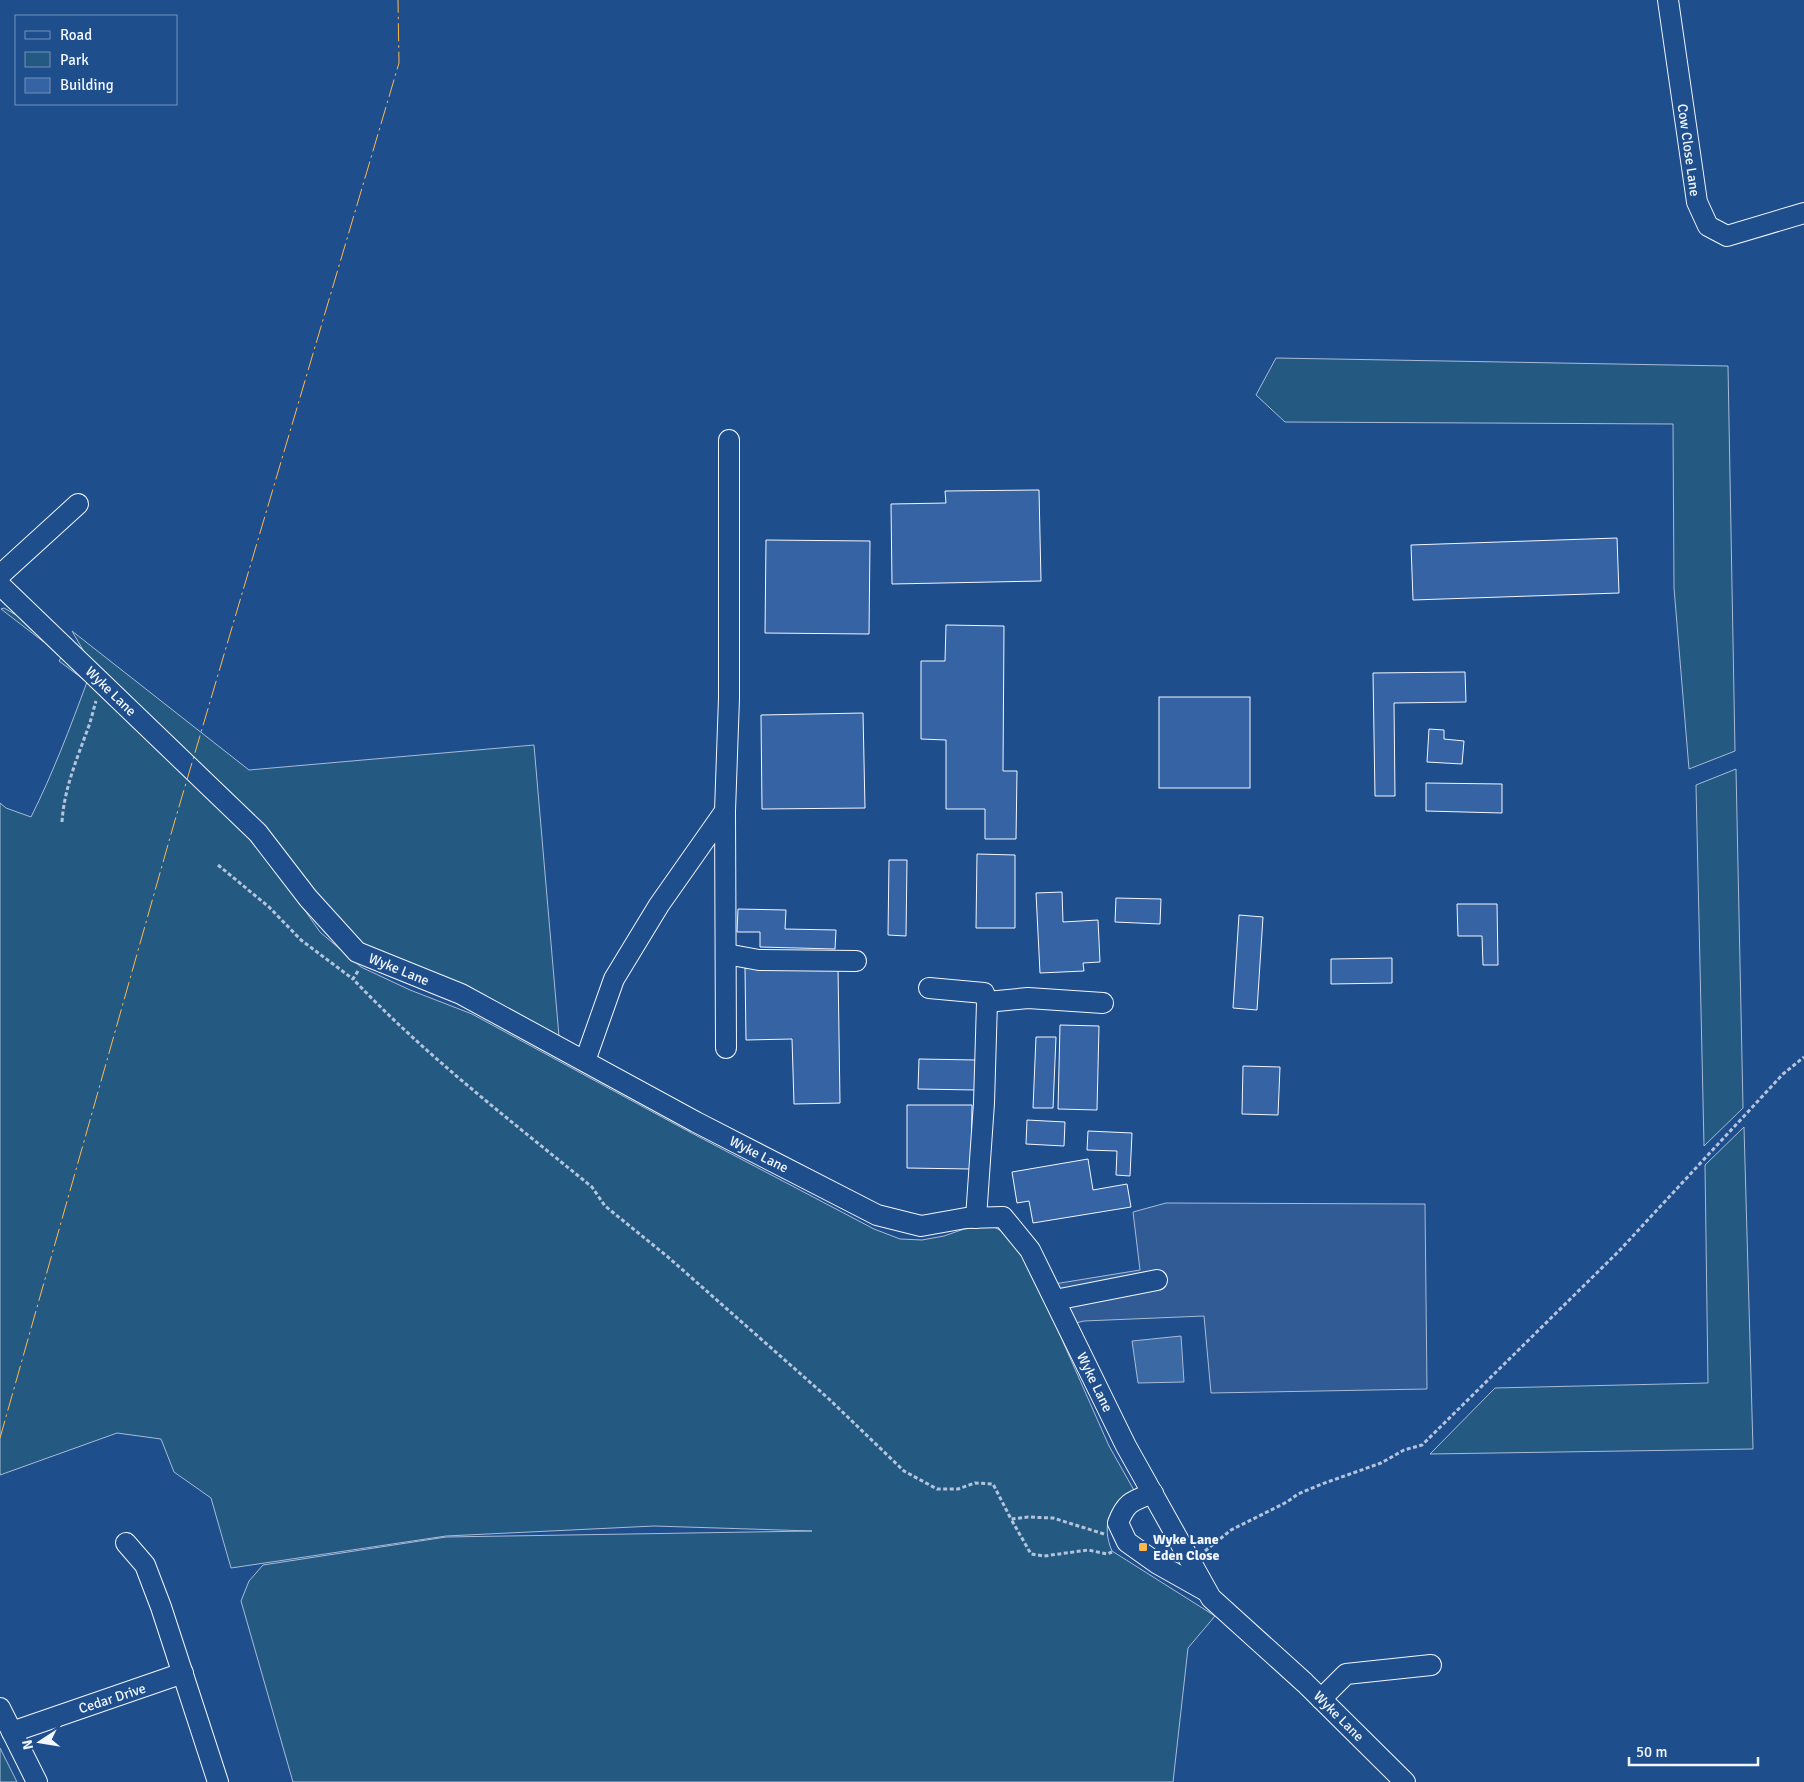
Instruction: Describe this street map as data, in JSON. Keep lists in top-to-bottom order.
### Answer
{
  "streets": {
    "street": ["Cow Close Lane", "Wyke Lane", "Cedar Drive"]
  },
  "places": {
    "transit": ["Wyke Lane Eden Close"]
  },
  "legend": ["Road", "Park", "Building"],
  "scale_bar": "50 m",
  "north": "left"
}
